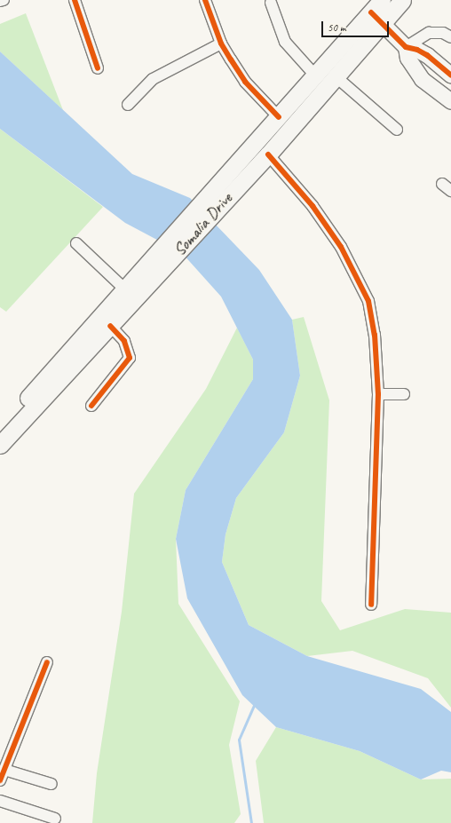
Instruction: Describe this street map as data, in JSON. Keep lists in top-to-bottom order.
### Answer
{
  "streets": {
    "main road": ["Somalia Drive"]
  },
  "scale_bar": "50 m"
}
